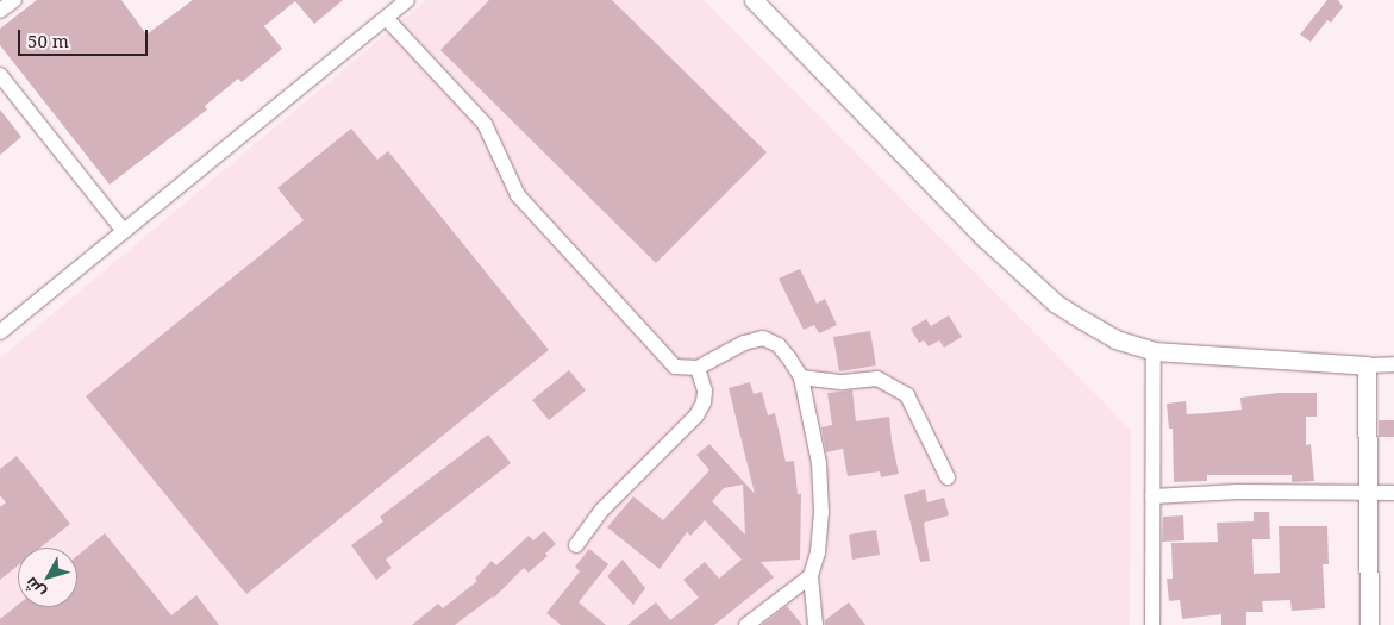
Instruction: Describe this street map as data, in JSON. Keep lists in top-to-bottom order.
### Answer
{
  "scale_bar": "50 m",
  "north": "bottom left"
}
